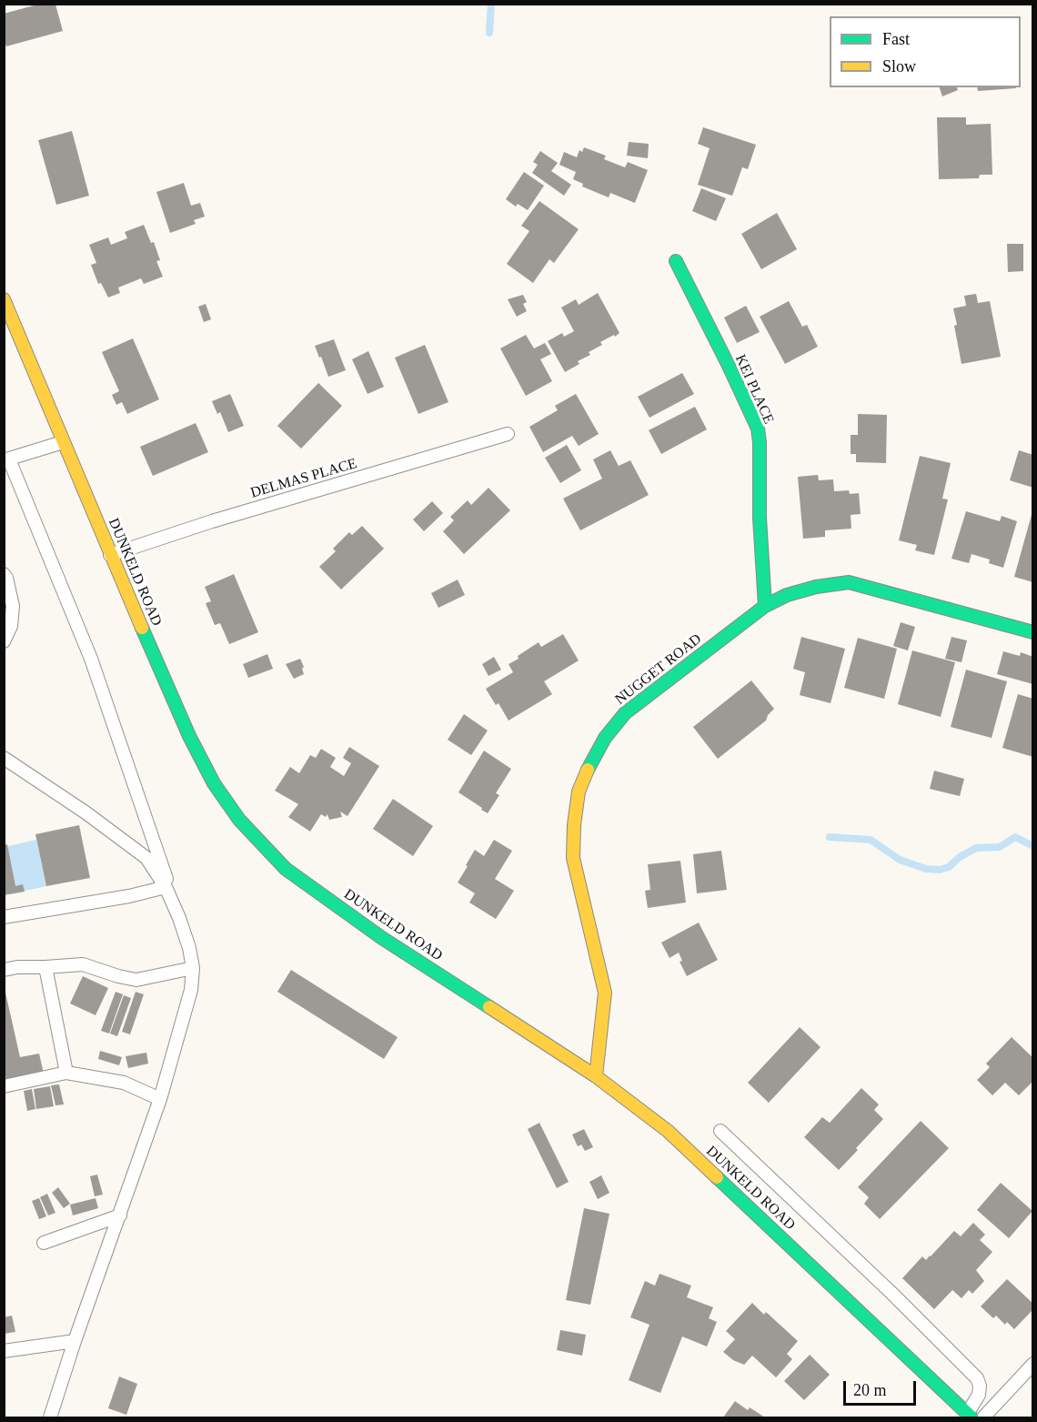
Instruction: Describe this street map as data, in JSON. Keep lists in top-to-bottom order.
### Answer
{
  "streets": {
    "main road": ["KEI PLACE", "DUNKELD ROAD", "NUGGET ROAD"],
    "lane": ["DELMAS PLACE"]
  },
  "crossings": [
    ["KEI PLACE", "NUGGET ROAD"],
    ["DELMAS PLACE", "DUNKELD ROAD"],
    ["DUNKELD ROAD", "NUGGET ROAD"]
  ],
  "legend": ["Fast", "Slow"],
  "scale_bar": "20 m"
}
